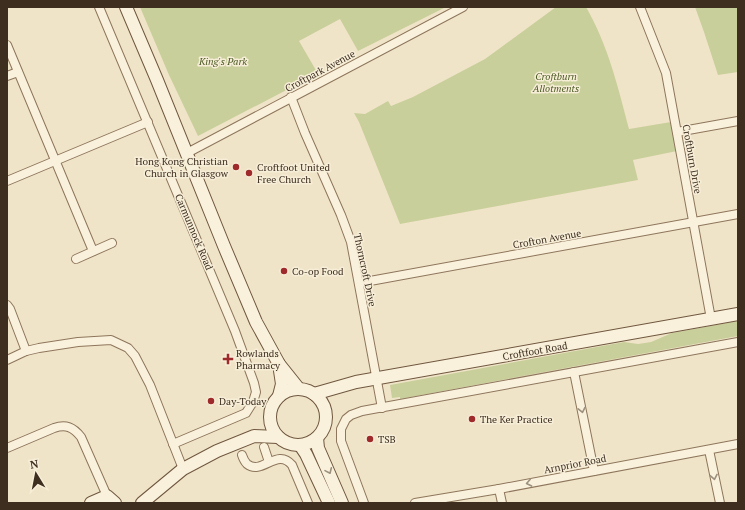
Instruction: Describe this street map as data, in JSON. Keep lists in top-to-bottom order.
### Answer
{
  "streets": {
    "main road": ["Croftfoot Road"],
    "street": [
      "Croftpark Avenue",
      "Croftburn Drive",
      "Carmunnock Road",
      "Crofton Avenue",
      "Thorncroft Drive",
      "Arnprior Road"
    ]
  },
  "crossings": [
    ["Croftpark Avenue", "Thorncroft Drive"],
    ["Croftburn Drive", "Crofton Avenue"],
    ["Croftburn Drive", "Croftfoot Road"],
    ["Crofton Avenue", "Thorncroft Drive"],
    ["Thorncroft Drive", "Croftfoot Road"]
  ],
  "parks": ["King's Park", "Croftburn Allotments"],
  "places": {
    "other": [
      "Hong Kong Christian Church in Glasgow",
      "Croftfoot United Free Church",
      "Co-op Food",
      "Day-Today",
      "The Ker Practice",
      "TSB"
    ],
    "health": ["Rowlands Pharmacy"]
  },
  "north": "top"
}
